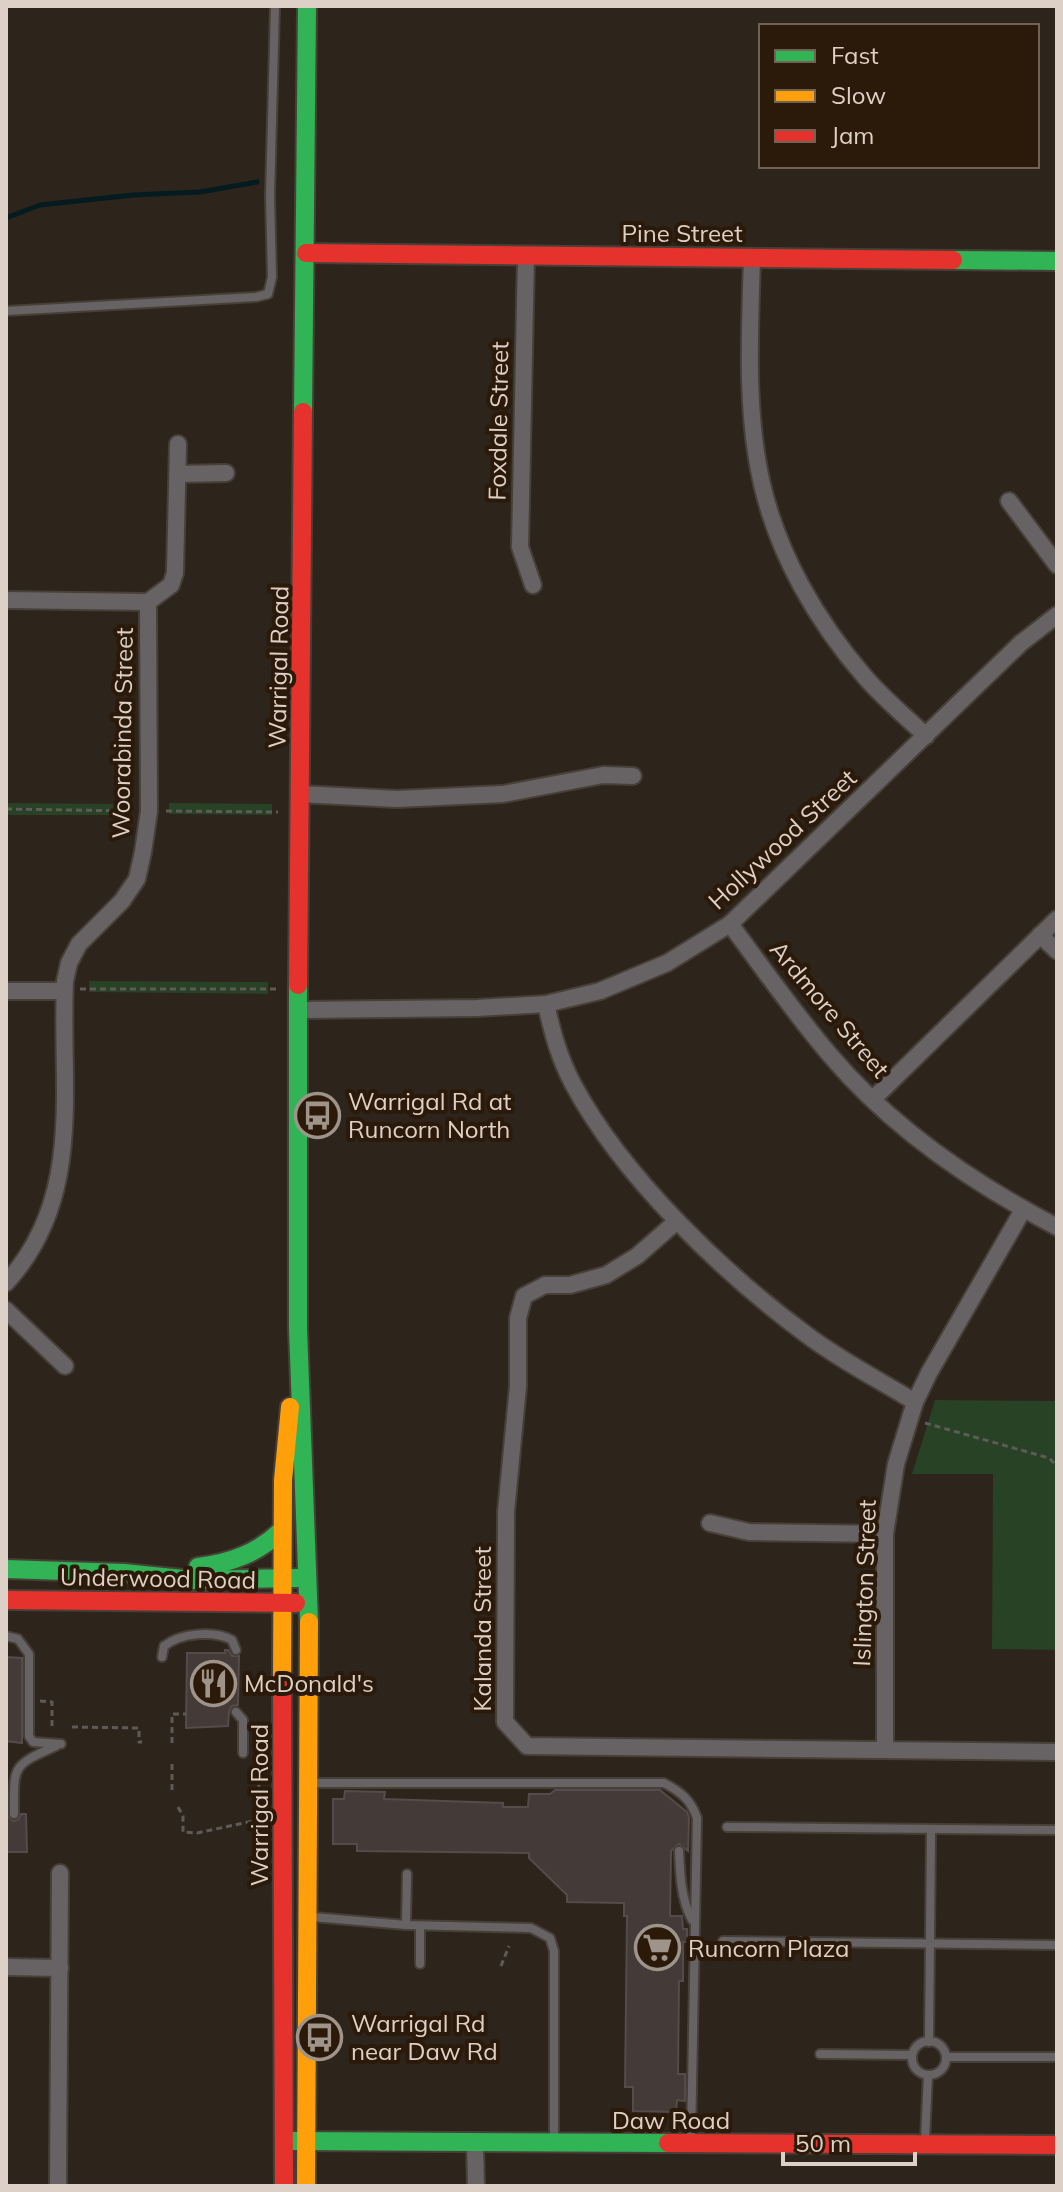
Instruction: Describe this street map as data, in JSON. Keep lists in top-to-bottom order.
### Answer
{
  "streets": {
    "main road": [
      "Pine Street",
      "Warrigal Road",
      "Underwood Road",
      "Daw Road"
    ],
    "street": [
      "Foxdale Street",
      "Woorabinda Street",
      "Hollywood Street",
      "Ardmore Street",
      "Islington Street",
      "Kalanda Street"
    ]
  },
  "crossings": [
    ["Pine Street", "Foxdale Street"],
    ["Pine Street", "Warrigal Road"],
    ["Warrigal Road", "Hollywood Street"],
    ["Warrigal Road", "Underwood Road"],
    ["Warrigal Road", "Daw Road"],
    ["Hollywood Street", "Ardmore Street"],
    ["Ardmore Street", "Islington Street"],
    ["Islington Street", "Kalanda Street"]
  ],
  "places": {
    "bus stop": ["Warrigal Rd at Runcorn North", "Warrigal Rd near Daw Rd"],
    "restaurant": ["McDonald's"],
    "supermarket": ["Runcorn Plaza"]
  },
  "legend": ["Fast", "Slow", "Jam"],
  "scale_bar": "50 m"
}
